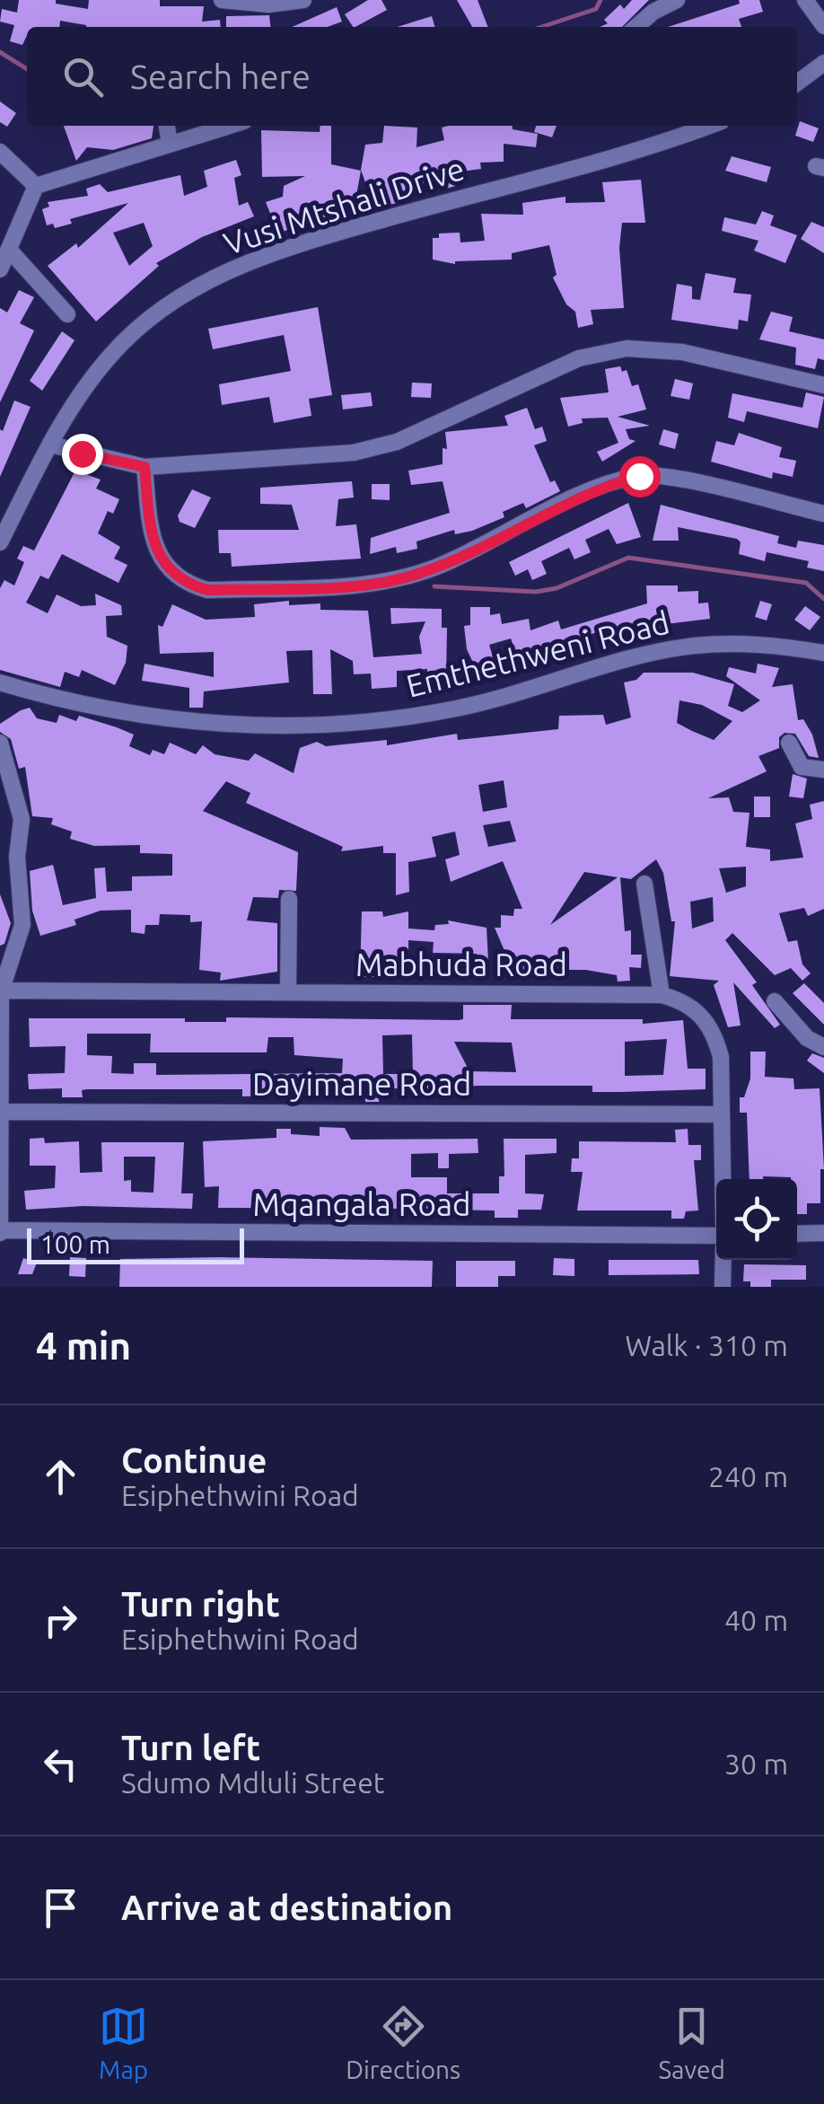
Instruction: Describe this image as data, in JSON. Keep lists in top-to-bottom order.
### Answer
{
  "streets": {
    "street": [
      "Vusi Mtshali Drive",
      "Emthethweni Road",
      "Mabhuda Road",
      "Dayimane Road",
      "Mqangala Road"
    ]
  },
  "crossings": [
    ["Mabhuda Road", "Dayimane Road"]
  ],
  "scale_bar": "100 m",
  "page": {
    "search": "Search here",
    "scale": "100 m",
    "heading": ["4 min", "Walk · 310 m"],
    "list": [
      ["Continue", "Esiphethwini Road", "240 m"],
      ["Turn right", "Esiphethwini Road", "40 m"],
      ["Turn left", "Sdumo Mdluli Street", "30 m"],
      "Arrive at destination"
    ],
    "nav": ["Map", "Directions", "Saved"]
  }
}
